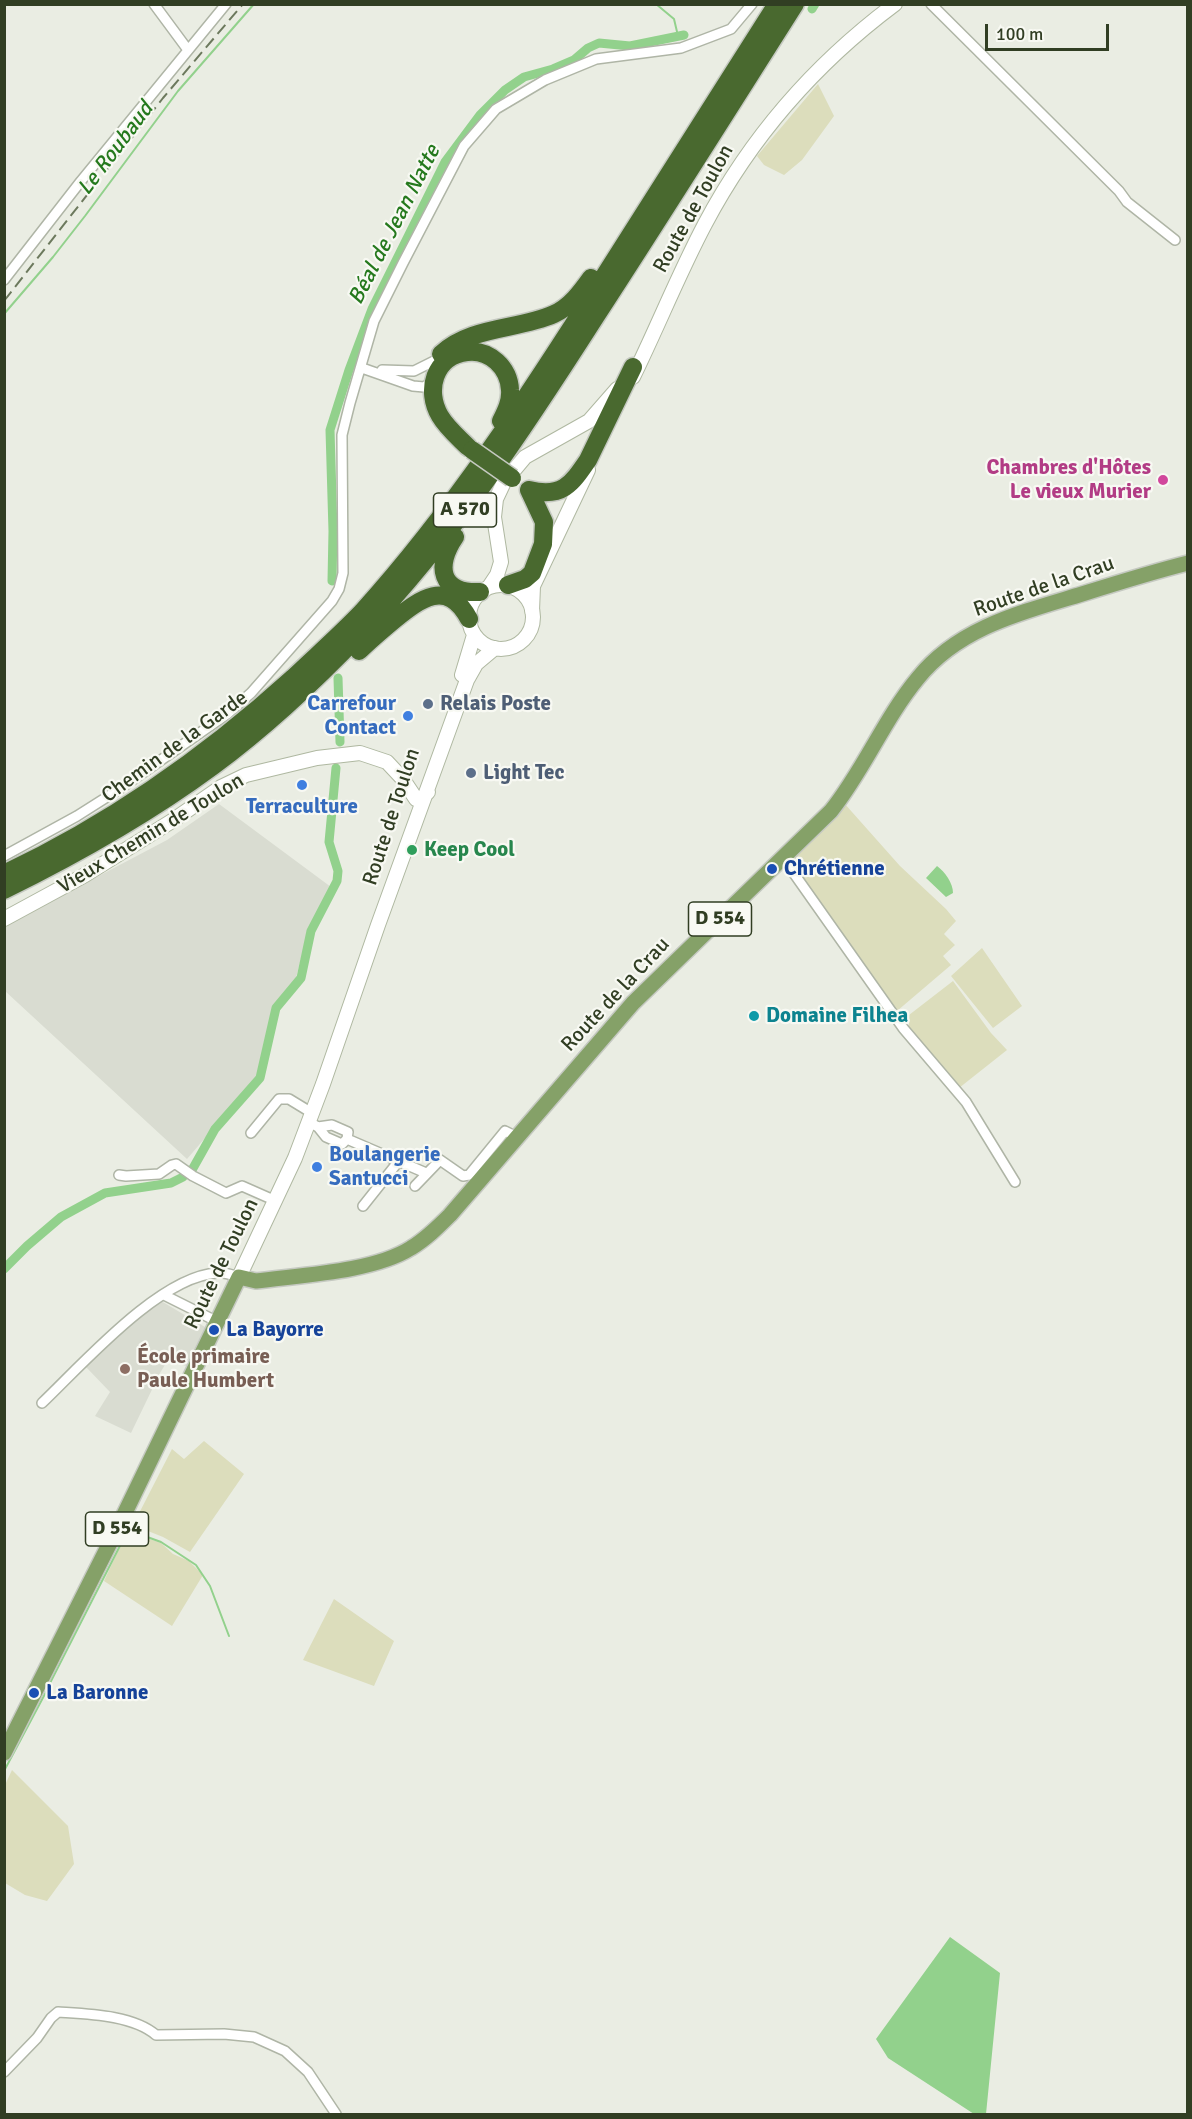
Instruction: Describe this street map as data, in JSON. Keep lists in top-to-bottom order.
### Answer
{
  "streets": {
    "highway": ["A 570"],
    "main road": [
      "Route de Toulon",
      "Route de la Crau",
      "Vieux Chemin de Toulon",
      "D 554"
    ],
    "street": ["Chemin de la Garde"]
  },
  "crossings": [
    ["Route de Toulon", "Route de la Crau"],
    ["Route de Toulon", "Vieux Chemin de Toulon"]
  ],
  "water": ["Le Roubaud", "Béal de Jean Natte"],
  "places": [
    "Chambres d'Hôtes Le vieux Murier",
    "Relais Poste",
    "Carrefour Contact",
    "Light Tec",
    "Terraculture",
    "Keep Cool",
    "Chrétienne",
    "Domaine Filhea",
    "Boulangerie Santucci",
    "La Bayorre",
    "École primaire Paule Humbert",
    "La Baronne"
  ],
  "scale_bar": "100 m"
}
